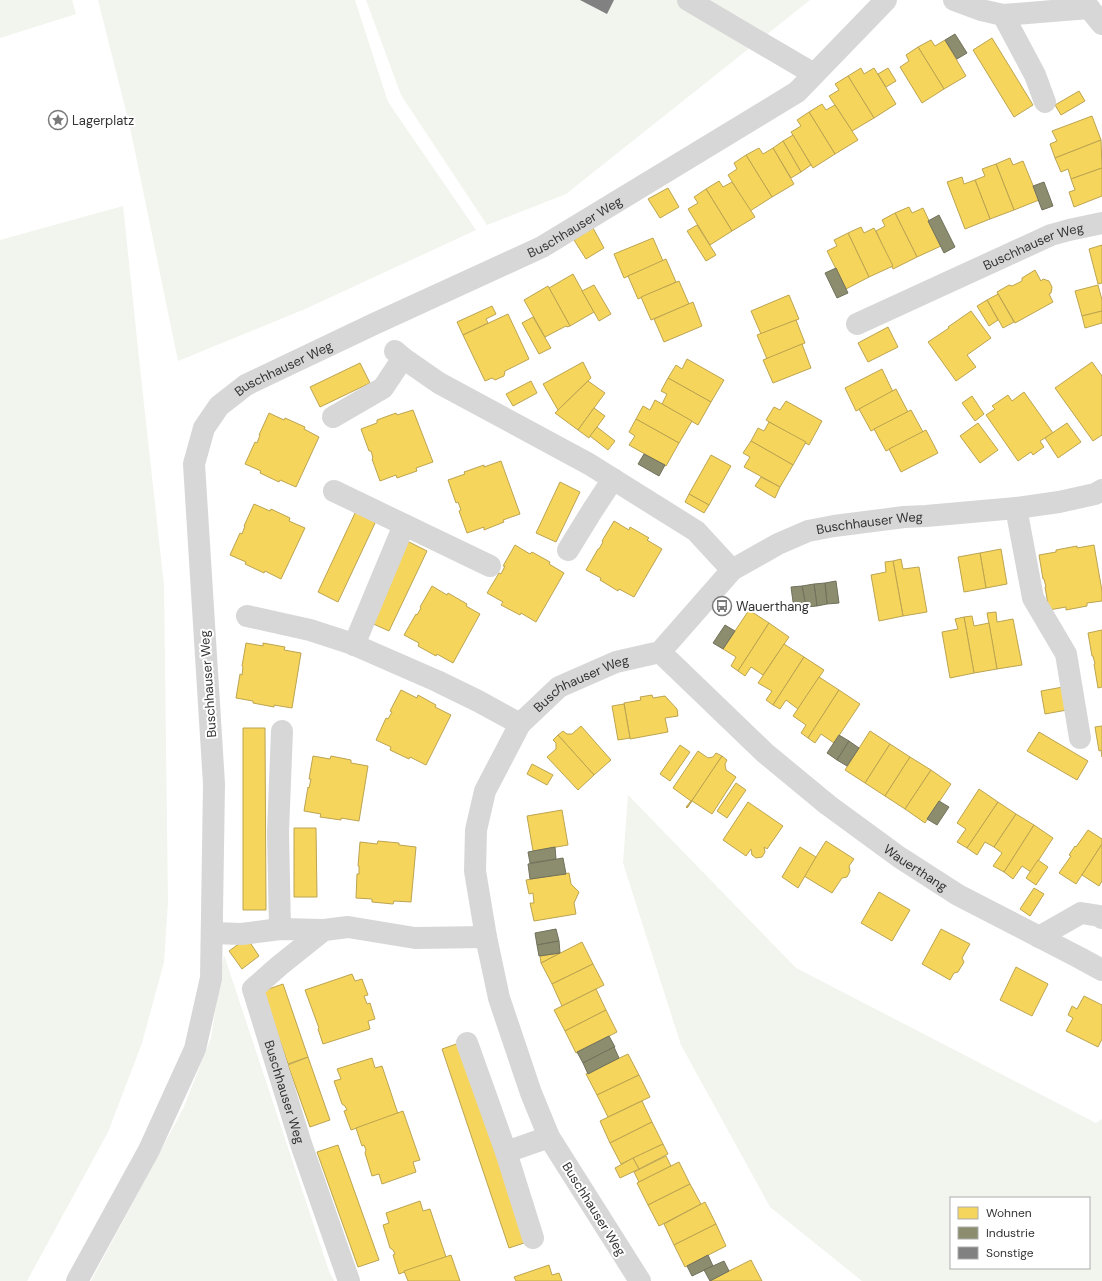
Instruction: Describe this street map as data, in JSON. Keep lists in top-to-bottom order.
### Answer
{
  "streets": {
    "street": ["Buschhauser Weg", "Wauerthang"]
  },
  "crossings": [
    ["Buschhauser Weg", "Wauerthang"]
  ],
  "places": {
    "place": ["Lagerplatz"],
    "bus stop": ["Wauerthang"]
  },
  "legend": ["Wohnen", "Industrie", "Sonstige"]
}
